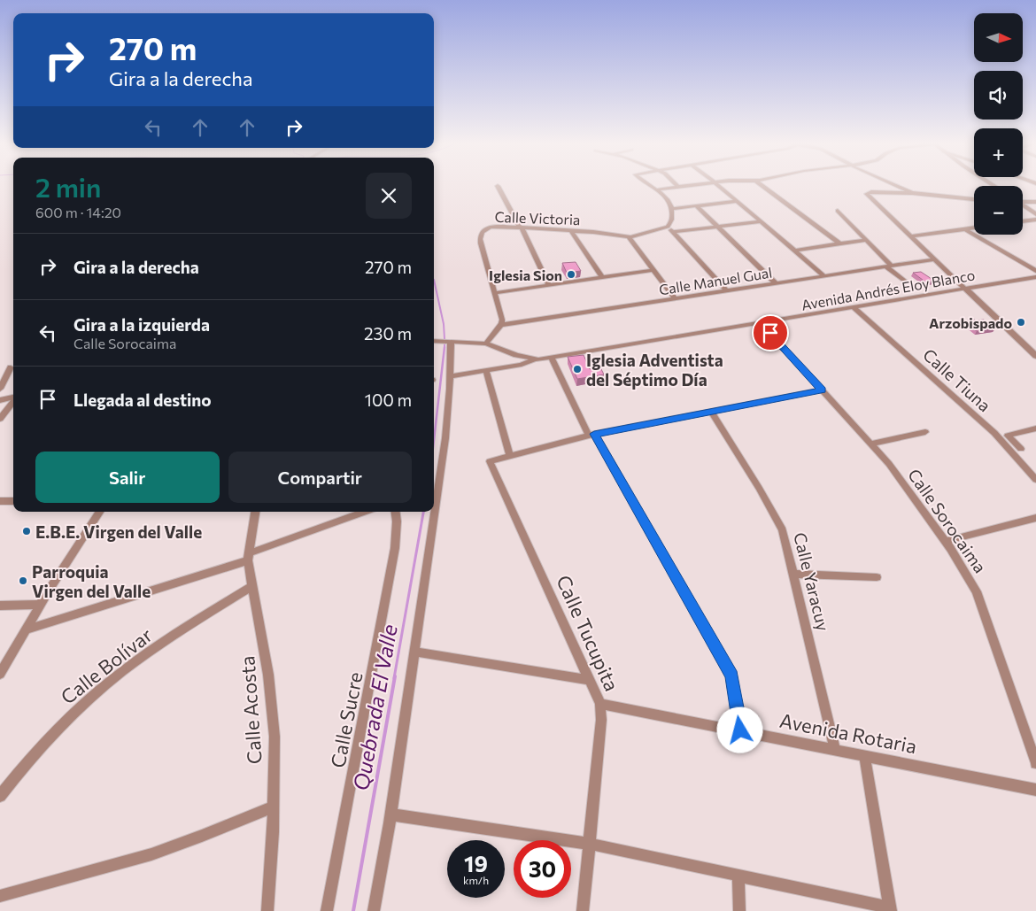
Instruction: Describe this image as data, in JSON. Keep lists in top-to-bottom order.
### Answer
{
  "streets": {
    "street": [
      "Calle Victoria",
      "Calle Manuel Gual",
      "Avenida Andrés Eloy Blanco",
      "Calle Tiuna",
      "Calle Sorocaima",
      "Calle Yaracuy",
      "Calle Tucupita",
      "Calle Bolívar",
      "Calle Acosta",
      "Calle Sucre",
      "Avenida Rotaria"
    ]
  },
  "crossings": [
    ["Calle Victoria", "Calle Manuel Gual"],
    ["Avenida Andrés Eloy Blanco", "Calle Tiuna"],
    ["Avenida Andrés Eloy Blanco", "Calle Sorocaima"],
    ["Calle Yaracuy", "Avenida Rotaria"],
    ["Calle Tucupita", "Avenida Rotaria"],
    ["Calle Bolívar", "Calle Acosta"]
  ],
  "water": ["Quebrada El Valle"],
  "places": [
    "Iglesia Sion",
    "Arzobispado",
    "Iglesia Adventista del Séptimo Día",
    "E.B.E. Virgen del Valle",
    "Parroquia Virgen del Valle"
  ],
  "north": "right",
  "page": {
    "map_buttons": ["+", "−"],
    "turn": ["270 m", "Gira a la derecha"],
    "heading": ["2 min", "600 m · 14:20"],
    "list": [
      {
        "name": "Gira a la derecha",
        "value": "270 m"
      },
      {
        "name": "Gira a la izquierda",
        "note": "Calle Sorocaima",
        "value": "230 m"
      },
      {
        "name": "Llegada al destino",
        "value": "100 m"
      }
    ],
    "buttons": ["Salir", "Compartir"],
    "speed": "19 km/h",
    "limit": "30"
  }
}
